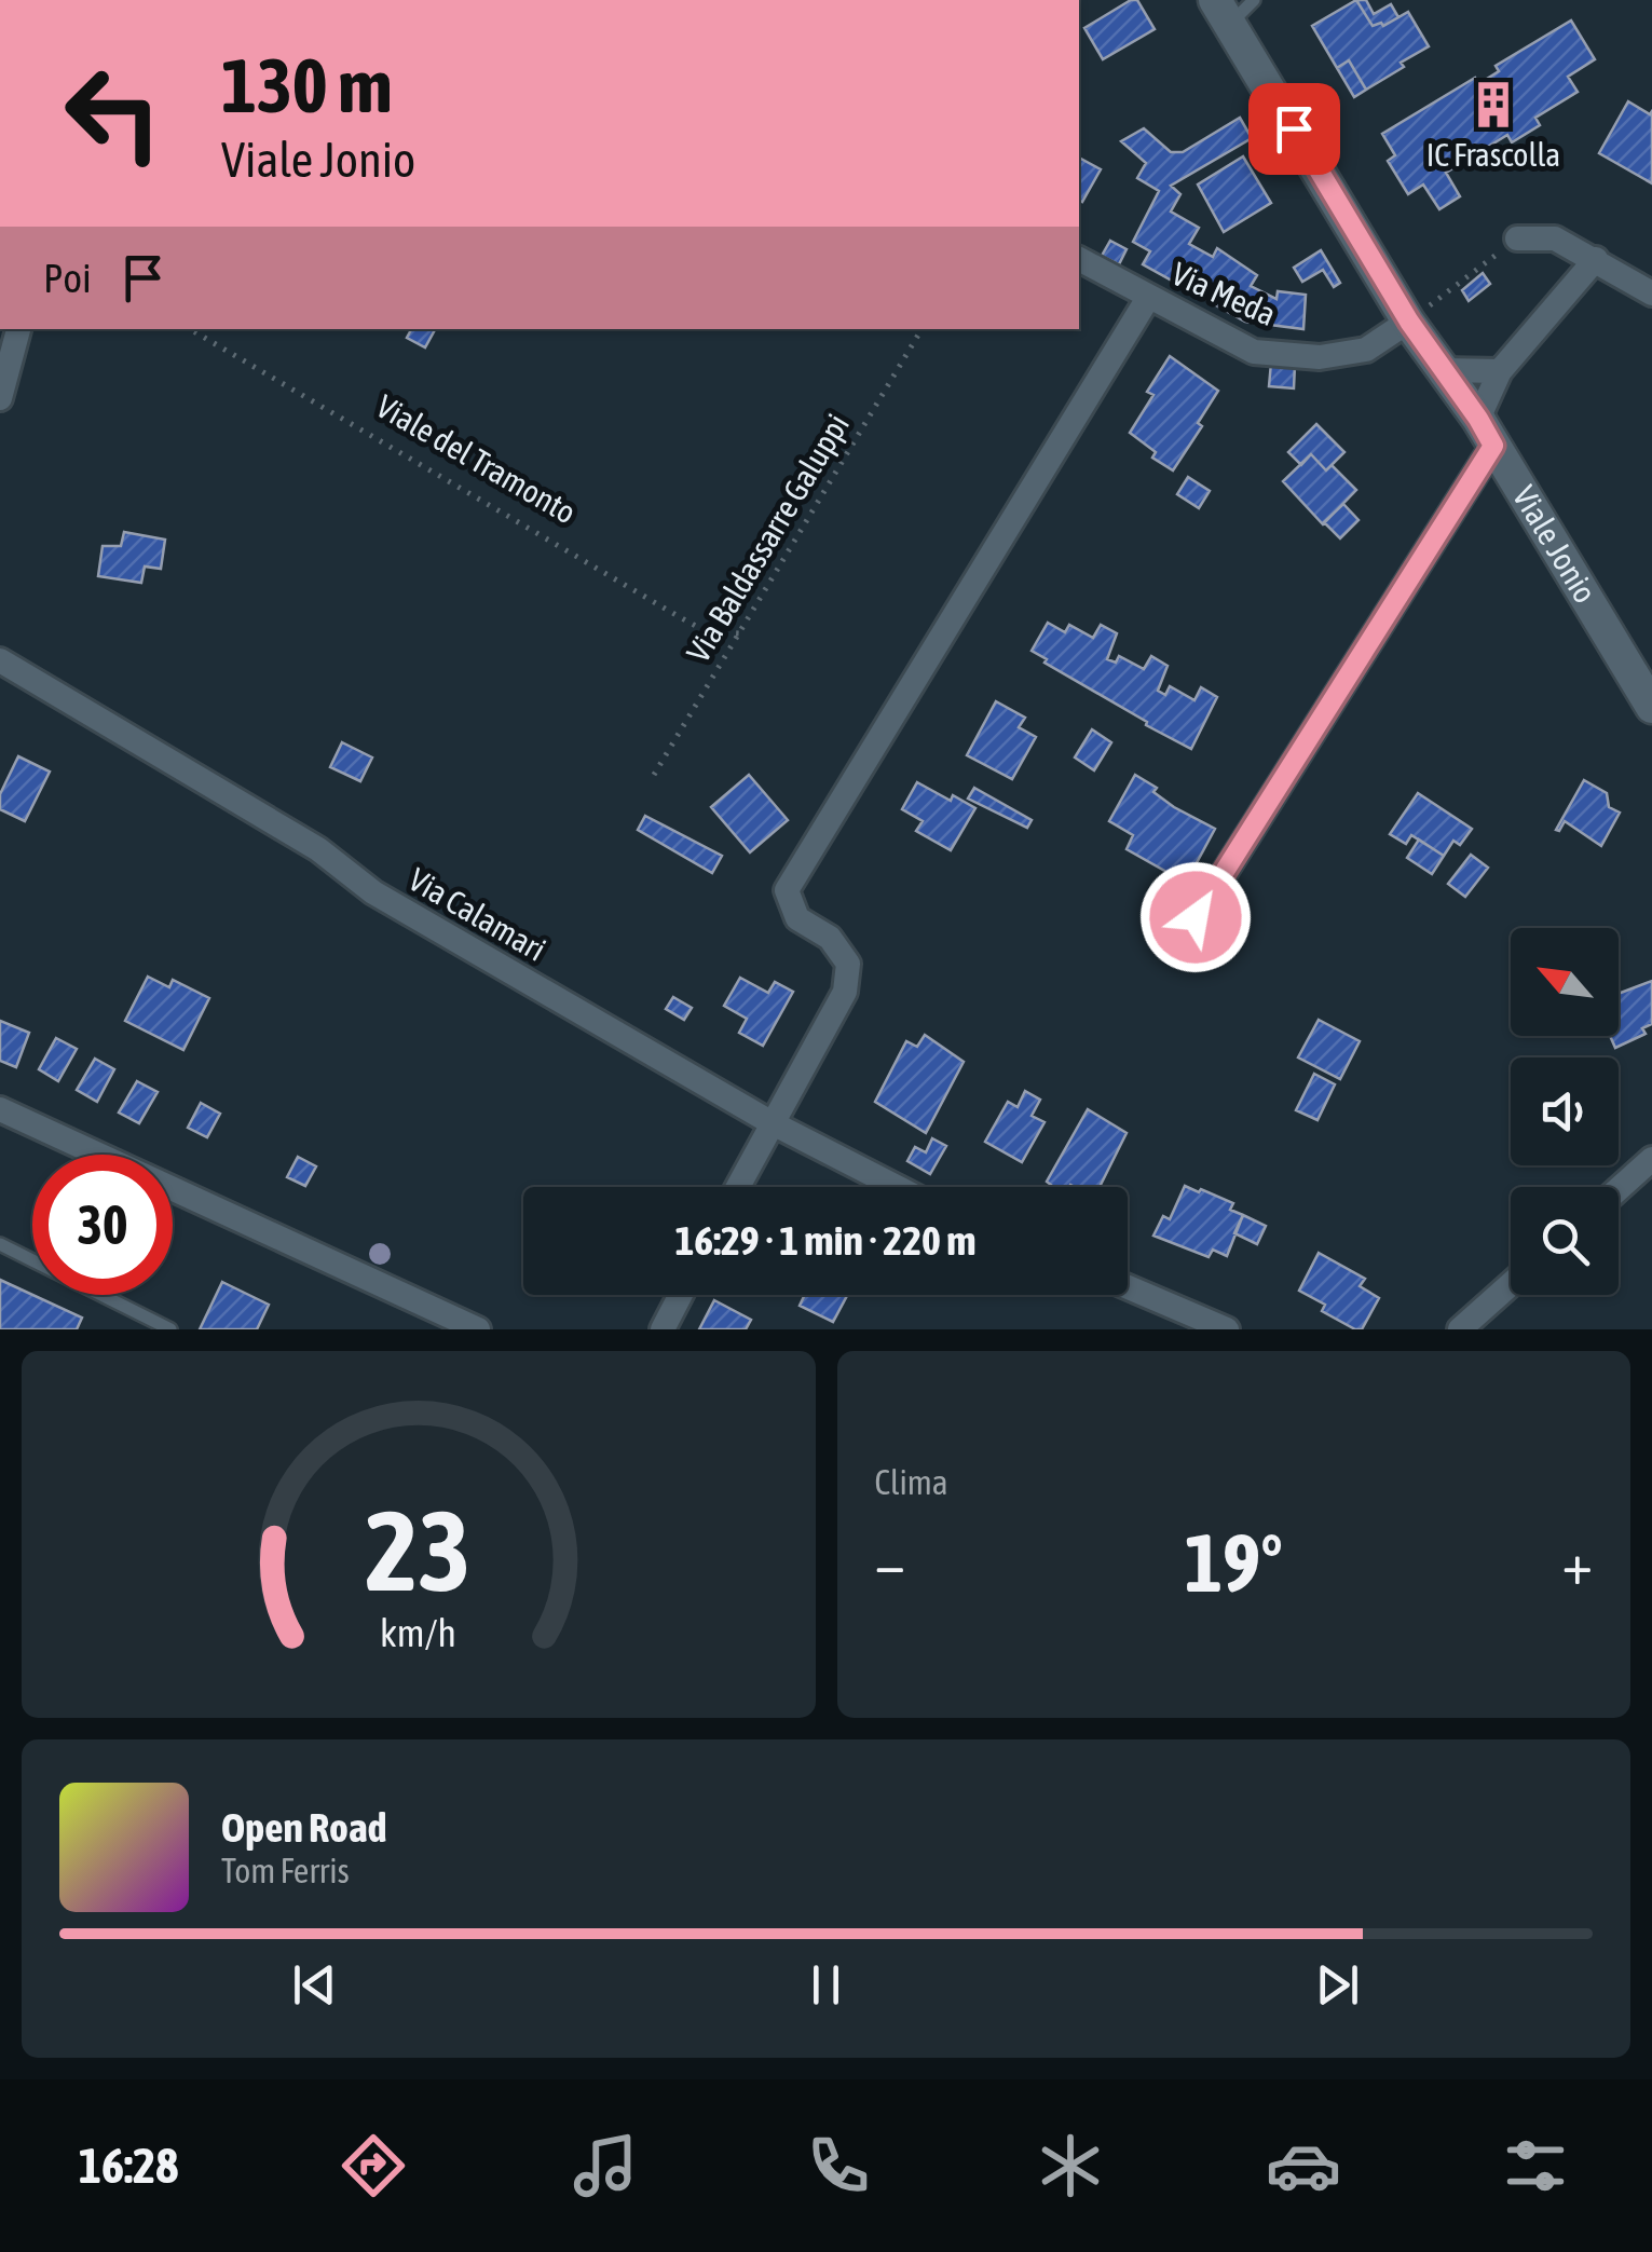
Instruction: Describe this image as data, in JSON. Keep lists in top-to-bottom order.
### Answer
{
  "streets": {
    "street": ["Via Meda", "Viale Jonio", "Via Calamari"],
    "path": ["Viale del Tramonto", "Via Baldassarre Galuppi"]
  },
  "crossings": [
    ["Via Meda", "Viale Jonio"],
    ["Viale del Tramonto", "Via Baldassarre Galuppi"]
  ],
  "places": {
    "building": ["IC Frascolla"]
  },
  "north": "top left",
  "page": {
    "turn": ["130 m", "Viale Jonio"],
    "then": "Poi",
    "limit": "30",
    "trip": "16:29 · 1 min · 220 m",
    "tile": "Clima",
    "heat": ["−", "19°", "+"],
    "song": ["Open Road", "Tom Ferris"],
    "tabs": "16:28",
    "gauge": ["23", "km/h"]
  }
}
